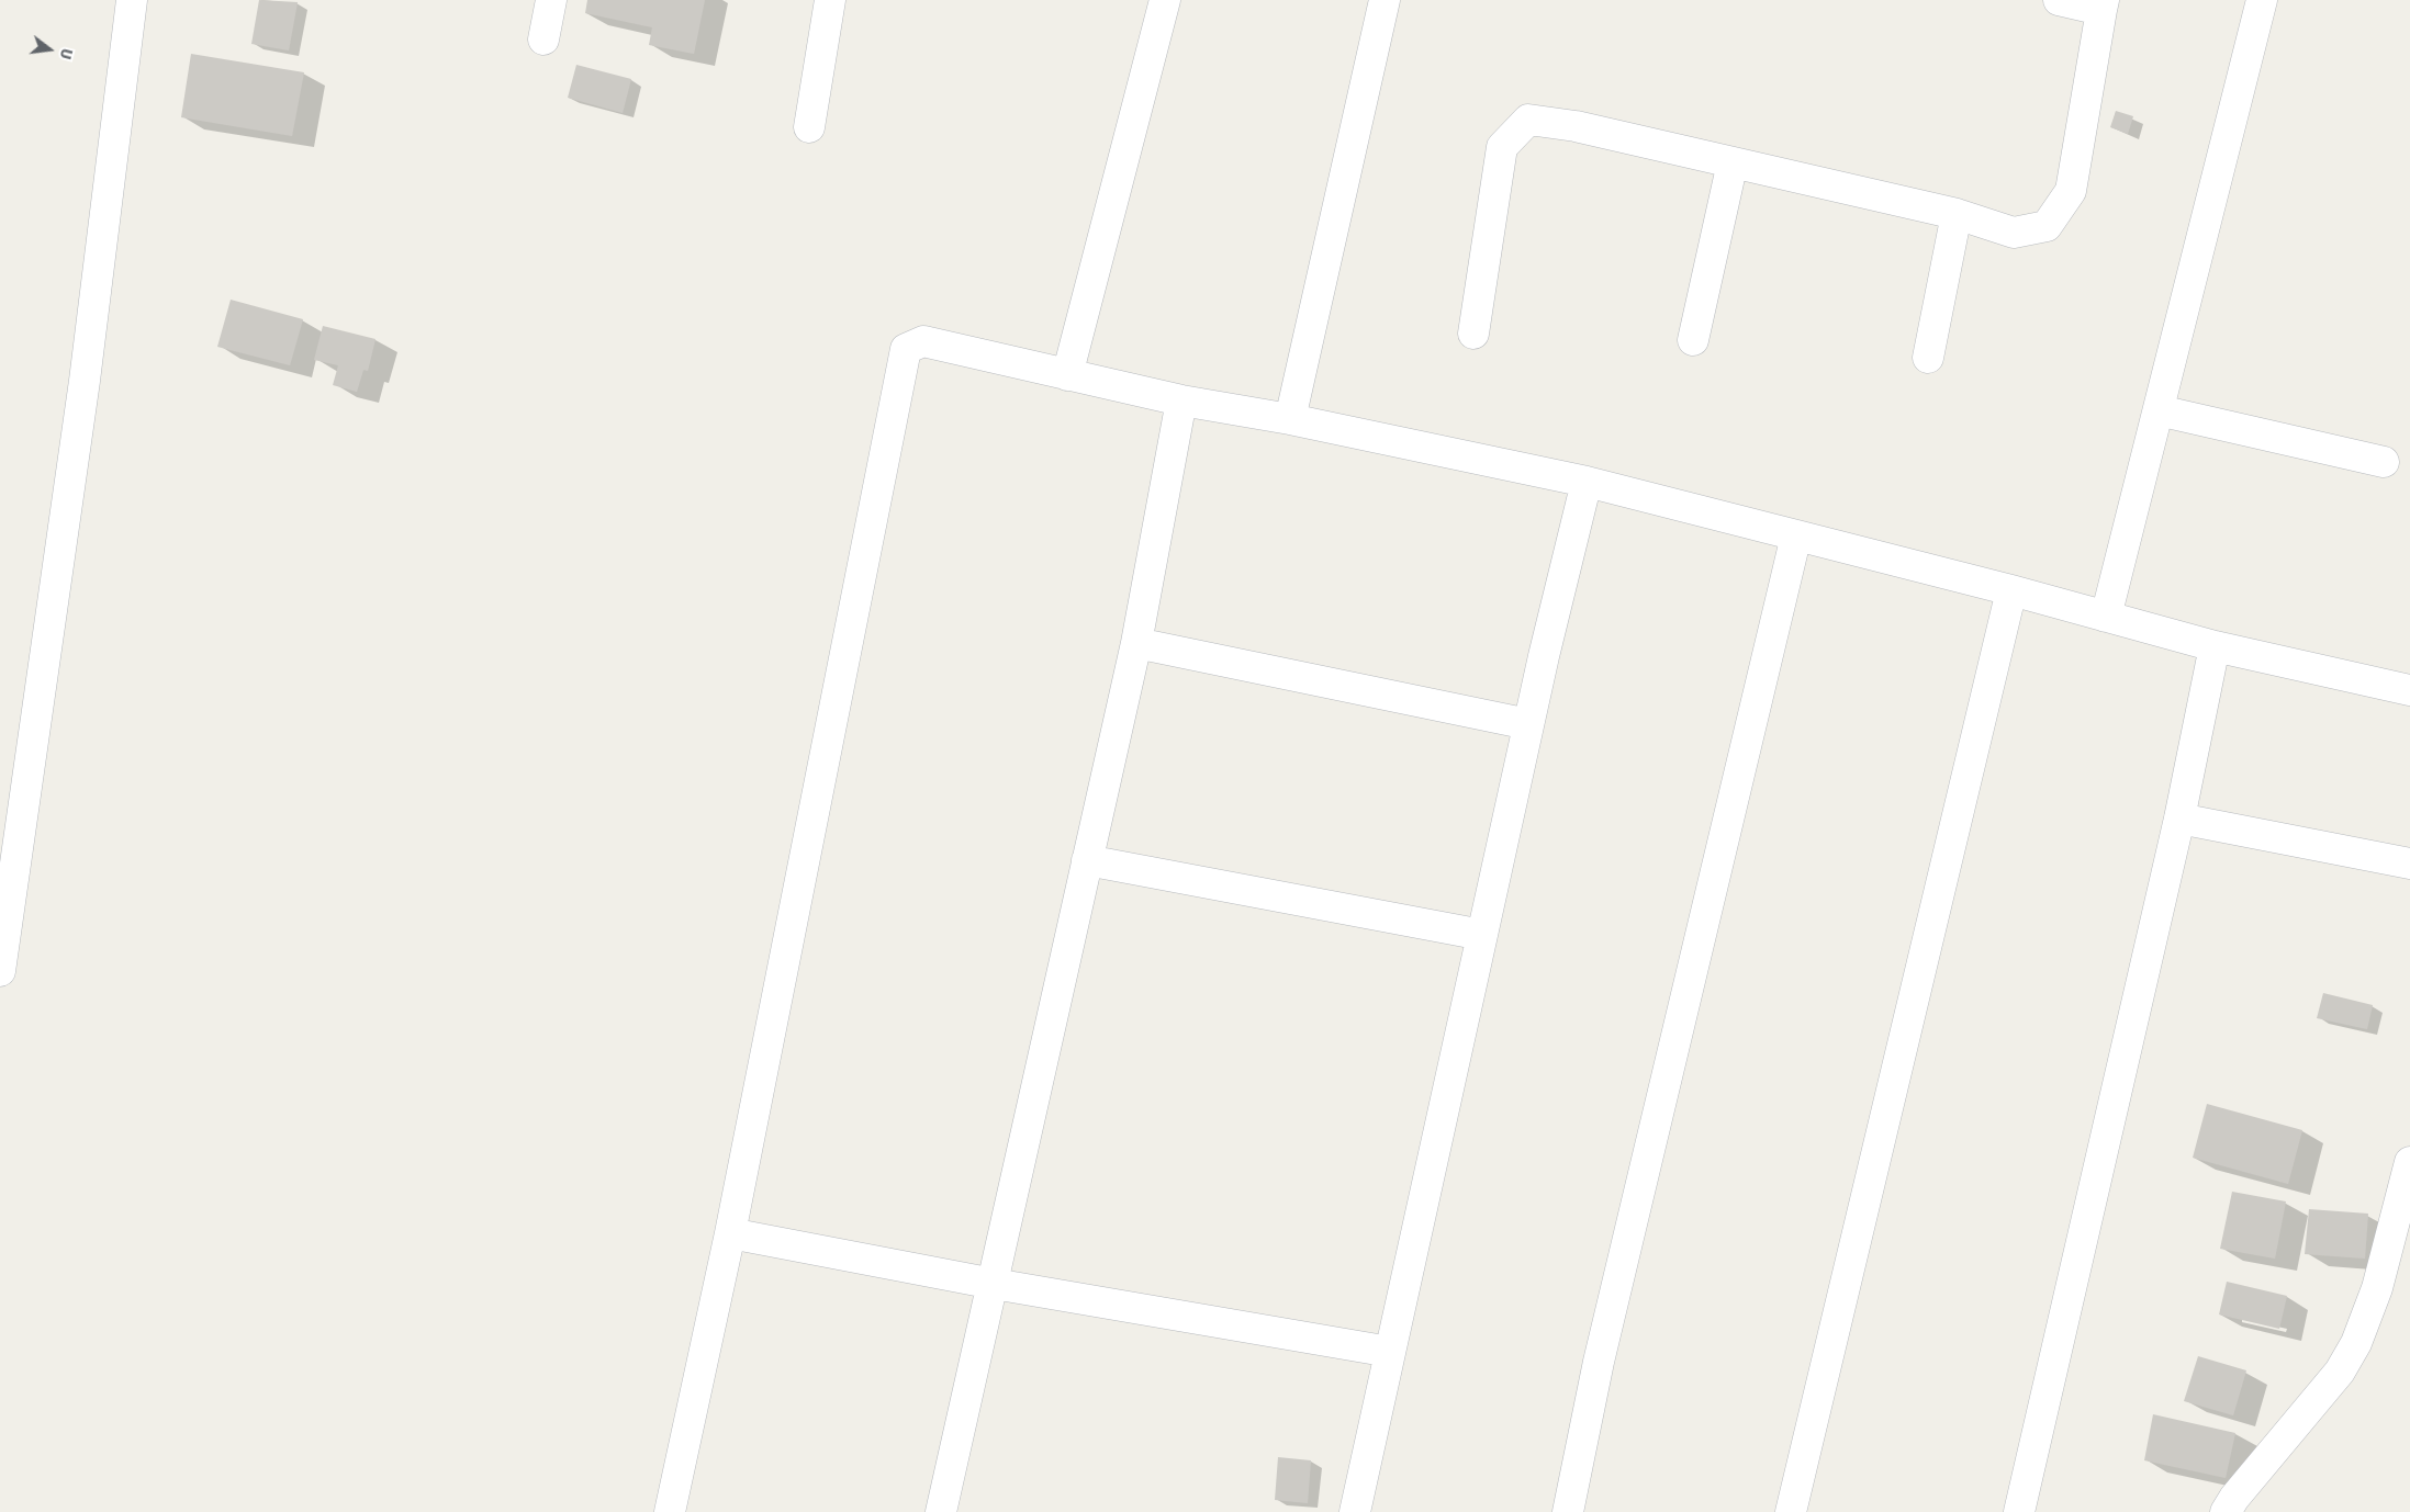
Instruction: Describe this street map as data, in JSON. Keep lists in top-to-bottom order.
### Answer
{
  "north": "right"
}
